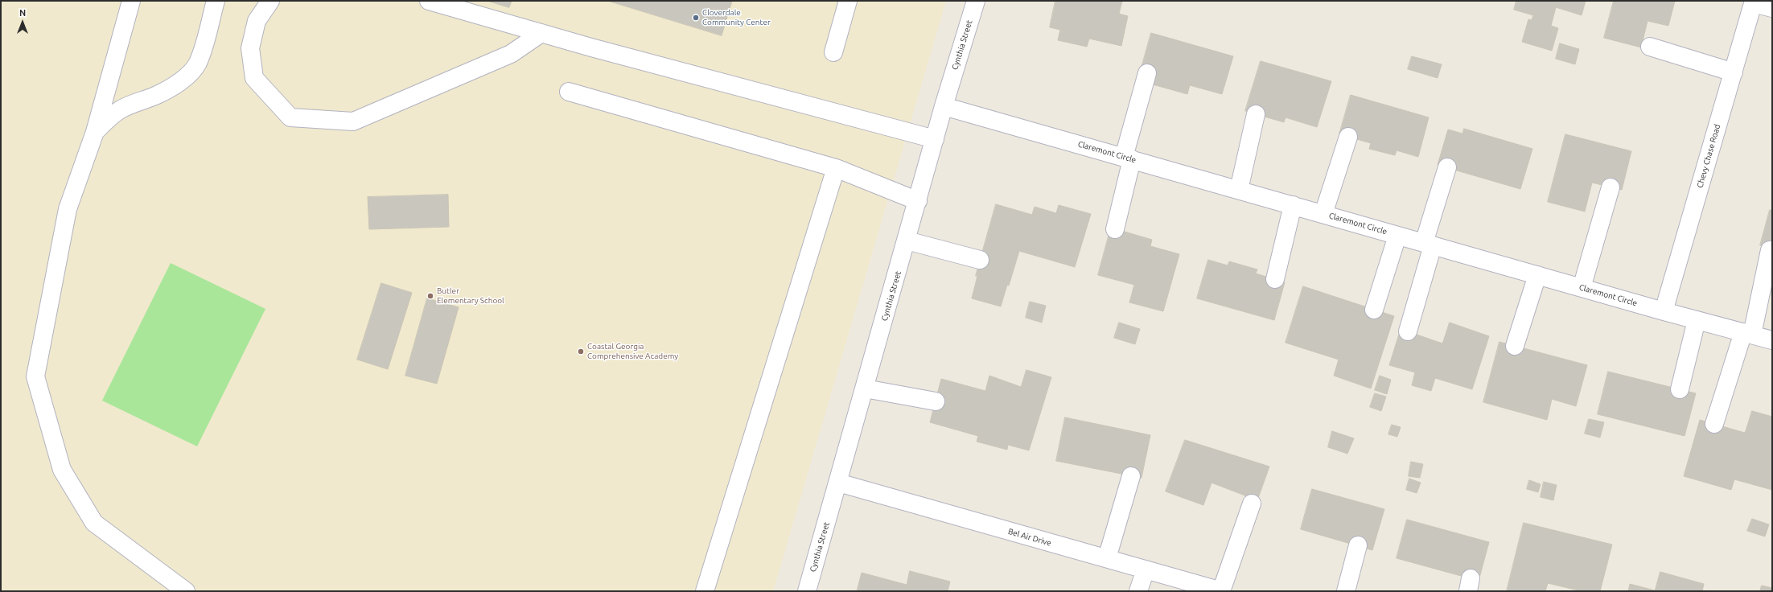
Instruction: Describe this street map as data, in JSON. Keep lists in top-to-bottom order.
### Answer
{
  "streets": {
    "street": [
      "Cynthia Street",
      "Claremont Circle",
      "Chevy Chase Road",
      "Bel Air Drive"
    ]
  },
  "crossings": [
    ["Cynthia Street", "Claremont Circle"],
    ["Cynthia Street", "Bel Air Drive"],
    ["Claremont Circle", "Chevy Chase Road"]
  ],
  "places": ["Cloverdale Community Center", "Butler Elementary School", "Coastal Georgia Comprehensive Academy"],
  "north": "top"
}
